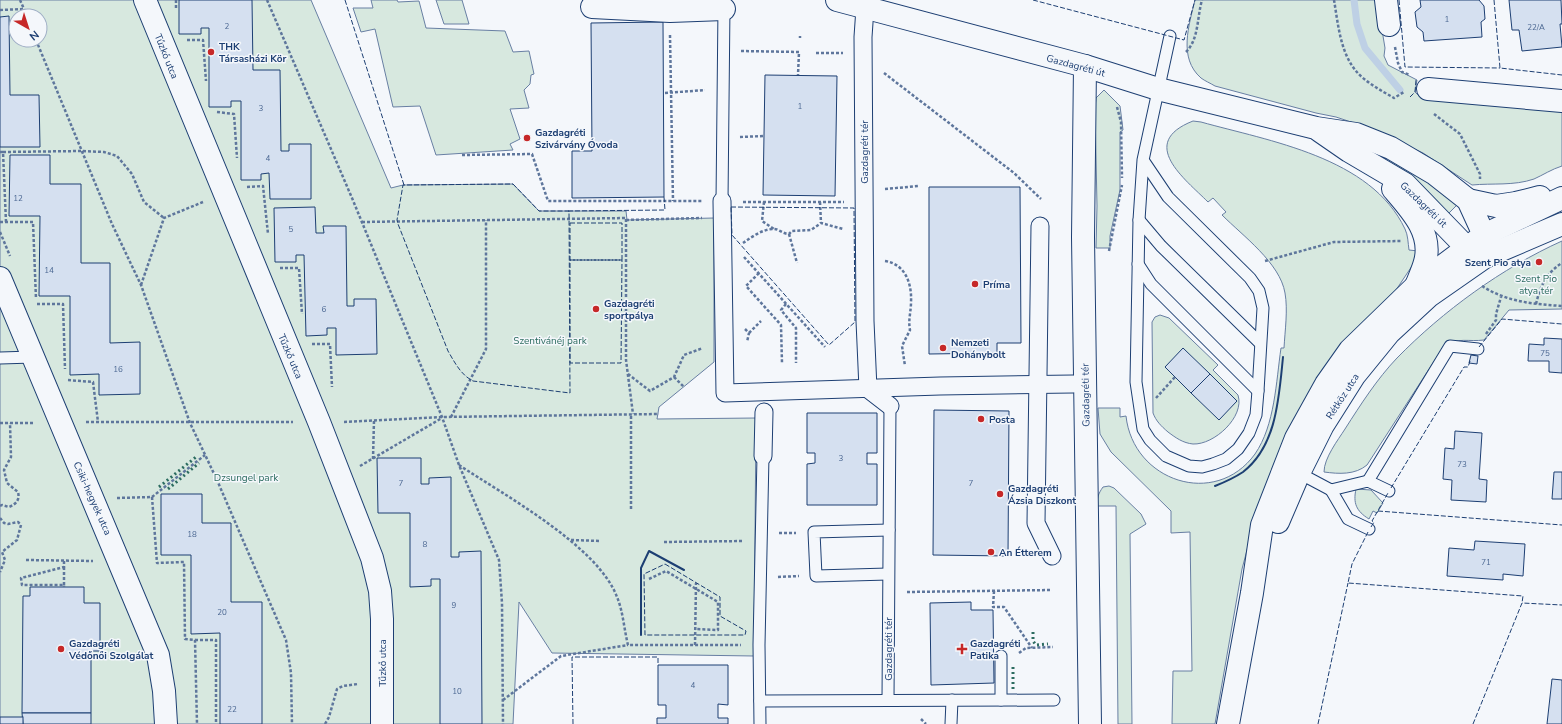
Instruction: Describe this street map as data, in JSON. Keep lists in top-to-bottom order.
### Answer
{
  "streets": {
    "street": [
      "Tűzkő utca",
      "Gazdagréti út",
      "Gazdagréti tér",
      "Rétköz utca",
      "Csiki-hegyek utca"
    ]
  },
  "crossings": [
    ["Gazdagréti út", "Gazdagréti tér"],
    ["Gazdagréti út", "Rétköz utca"]
  ],
  "parks": ["Szent Pio atya tér", "Szentivánéj park", "Dzsungel park"],
  "places": {
    "other": [
      "THK Társasházi Kör",
      "Gazdagréti Szivárvány Óvoda",
      "Szent Pio atya",
      "Príma",
      "Gazdagréti sportpálya",
      "Nemzeti Dohánybolt",
      "Posta",
      "Gazdagréti Ázsia Diszkont",
      "An Étterem",
      "Gazdagréti Védőnői Szolgálat"
    ],
    "health": ["Gazdagréti Patika"]
  },
  "house_numbers": [
    "1",
    "2",
    "22/A",
    "1",
    "3",
    "4",
    "12",
    "5",
    "14",
    "6",
    "75",
    "16",
    "3",
    "73",
    "7",
    "7",
    "18",
    "8",
    "71",
    "9",
    "20",
    "4",
    "10",
    "22"
  ],
  "north": "bottom right"
}
